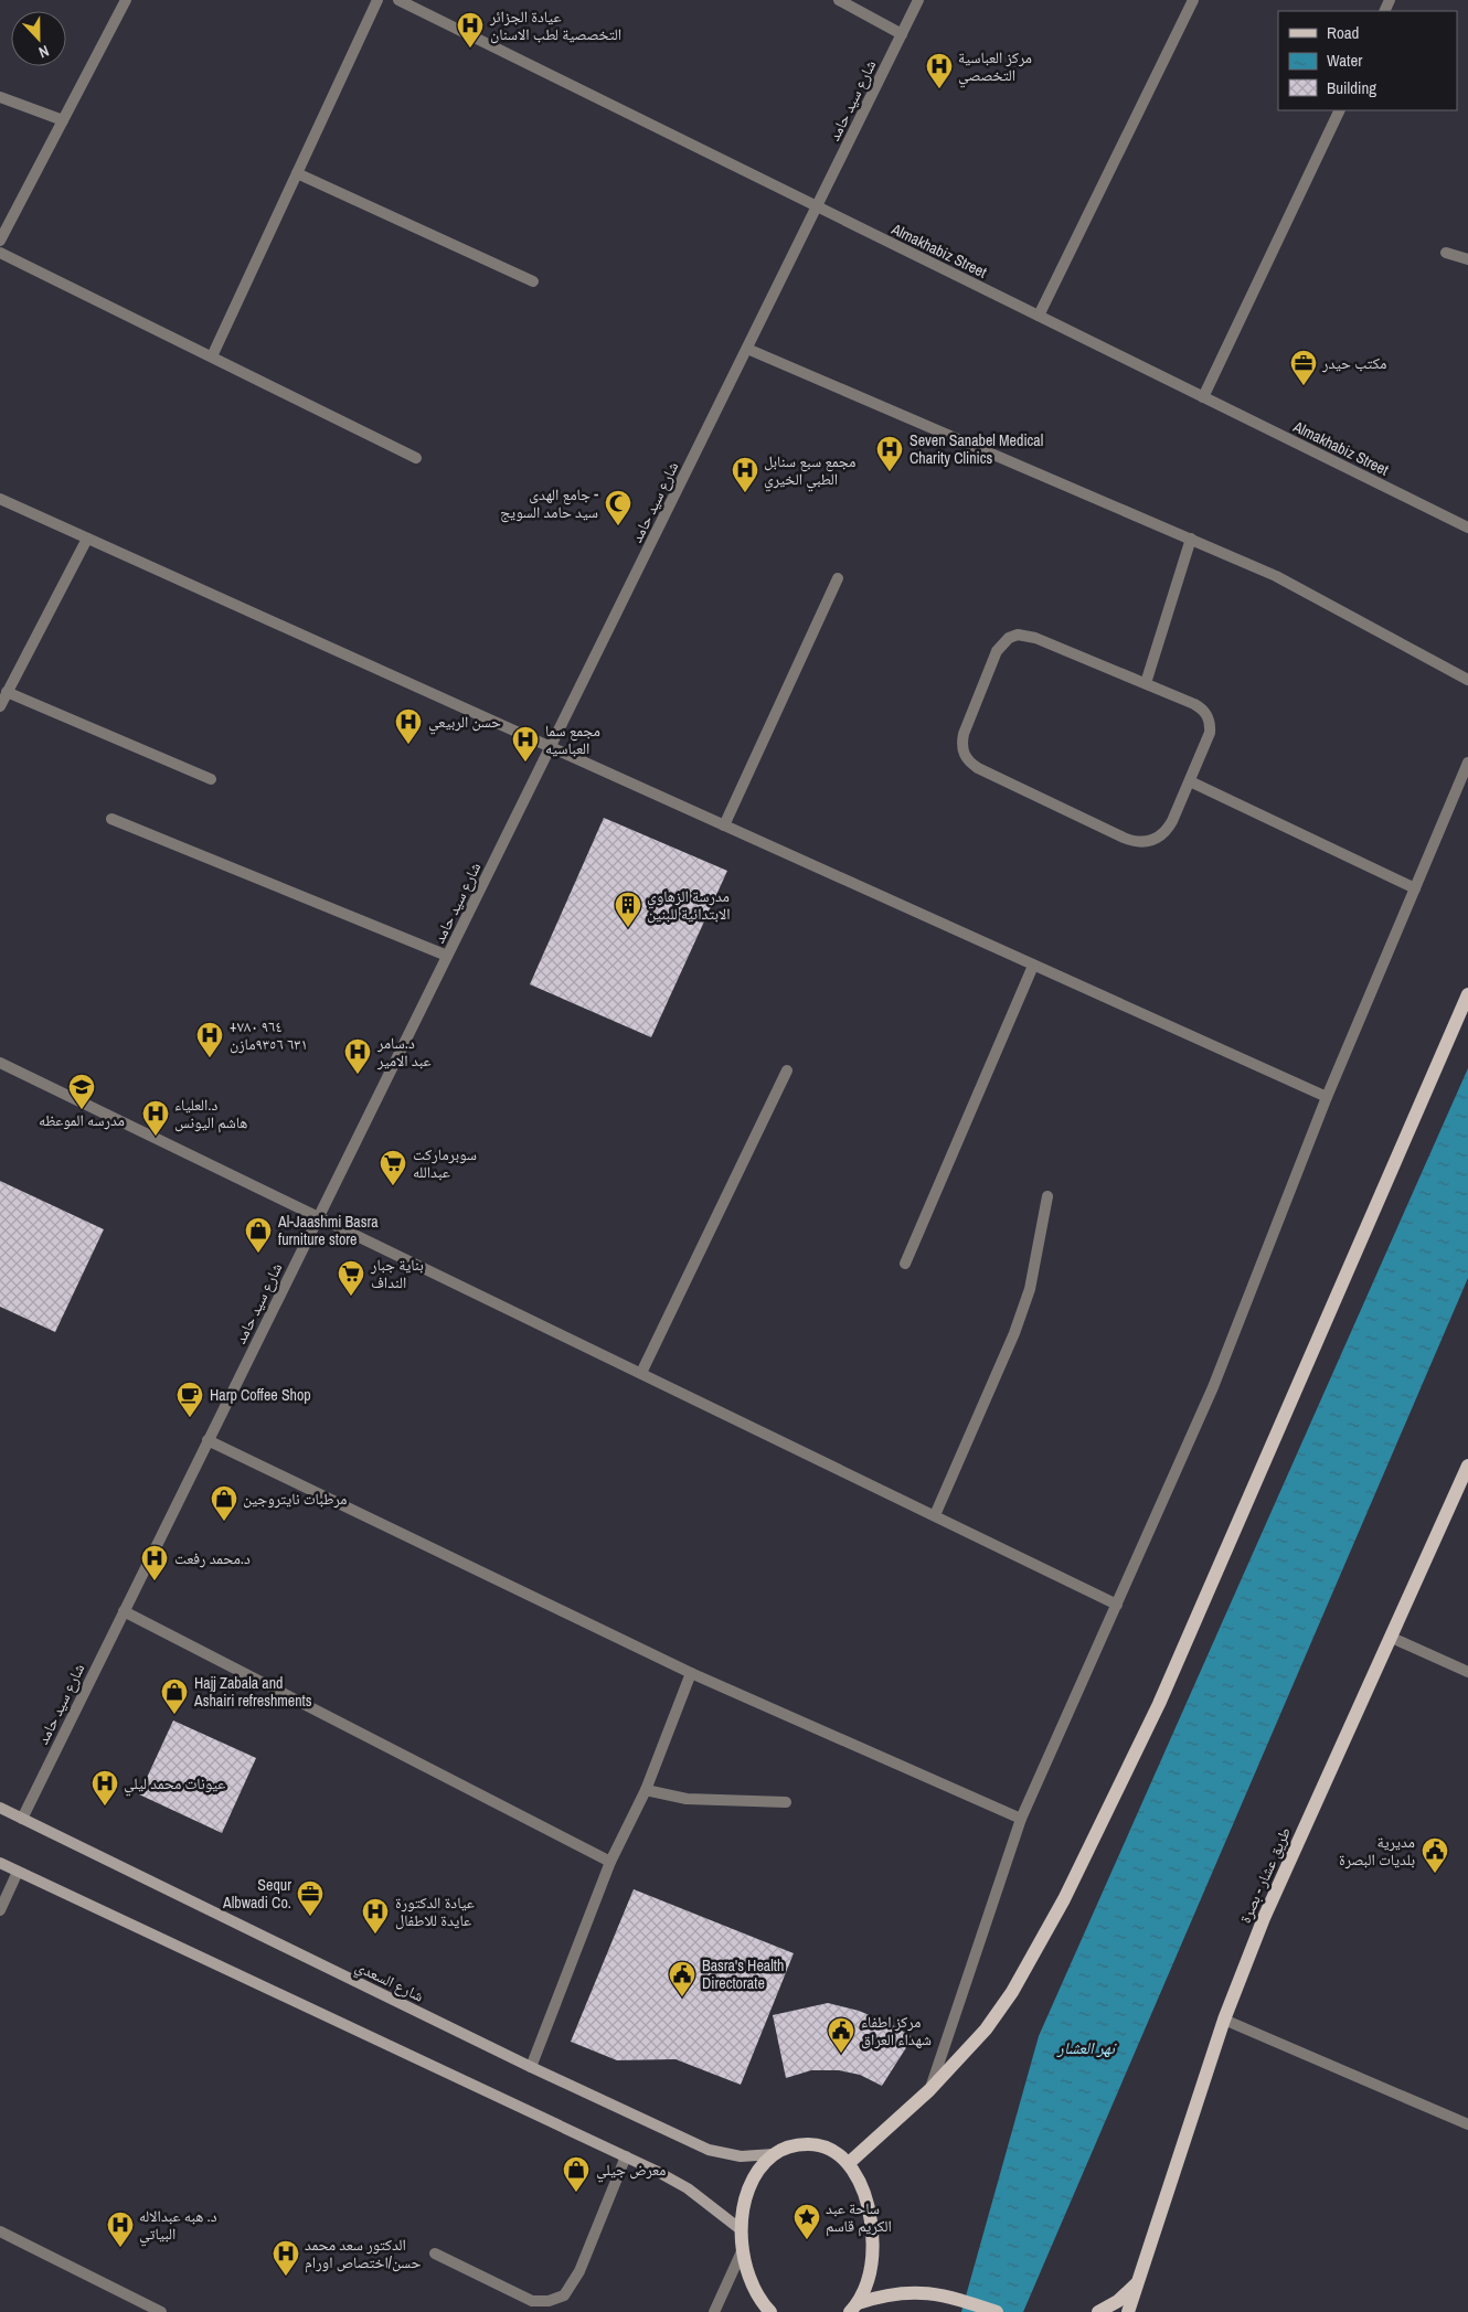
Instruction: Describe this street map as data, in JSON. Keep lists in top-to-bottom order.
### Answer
{
  "streets": {
    "main road": ["طريق عشار - بصرة", "شارع السعدي"],
    "street": ["شارع سيد حامد", "Almakhabiz Street"]
  },
  "crossings": [
    ["شارع سيد حامد", "Almakhabiz Street"],
    ["شارع سيد حامد", "شارع السعدي"]
  ],
  "water": ["نهر العشار"],
  "places": {
    "hospital": [
      "عيادة الجزائر التخصصية لطب الاسنان",
      "مركز العباسية التخصصي",
      "Seven Sanabel Medical Charity Clinics",
      "مجمع سبع سنابل الطبي الخيري",
      "حسن الربيعي",
      "مجمع سما العباسيه",
      "+٩٦٤ ٧٨٠ ٦٣١ ٩٣٥٦مازن",
      "د.سامر عبد الامير",
      "د.العلياء هاشم اليونس",
      "د.محمد رفعت",
      "عيونات محمد ليلي",
      "عيادة الدكتورة عايدة للاطفال",
      "د. هبه عبدالاله البياتي",
      "الدكتور سعد محمد حسن/اختصاص اورام"
    ],
    "office": ["مكتب حيدر", "Sequr Albwadi Co."],
    "mosque": ["جامع الهدى - سيد حامد السويج"],
    "building": ["مدرسة الزهاوي اﻻبتدائية للبنين"],
    "school or university": ["مدرسه الموعظه"],
    "supermarket": ["سوبرماركت عبدالله", "بناية جبار النداف"],
    "shop": [
      "Al-Jaashmi Basra furniture store",
      "مرطبات نايتروجين",
      "Hajj Zabala and Ashairi refreshments",
      "معرض جيلي"
    ],
    "cafe": ["Harp Coffee Shop"],
    "public building": ["مديرية بلديات البصرة", "Basra's Health Directorate", "مركز اطفاء شهداء العراق"],
    "place": ["ساحة عبد الكريم قاسم"]
  },
  "legend": ["Road", "Water", "Building"],
  "north": "bottom"
}
